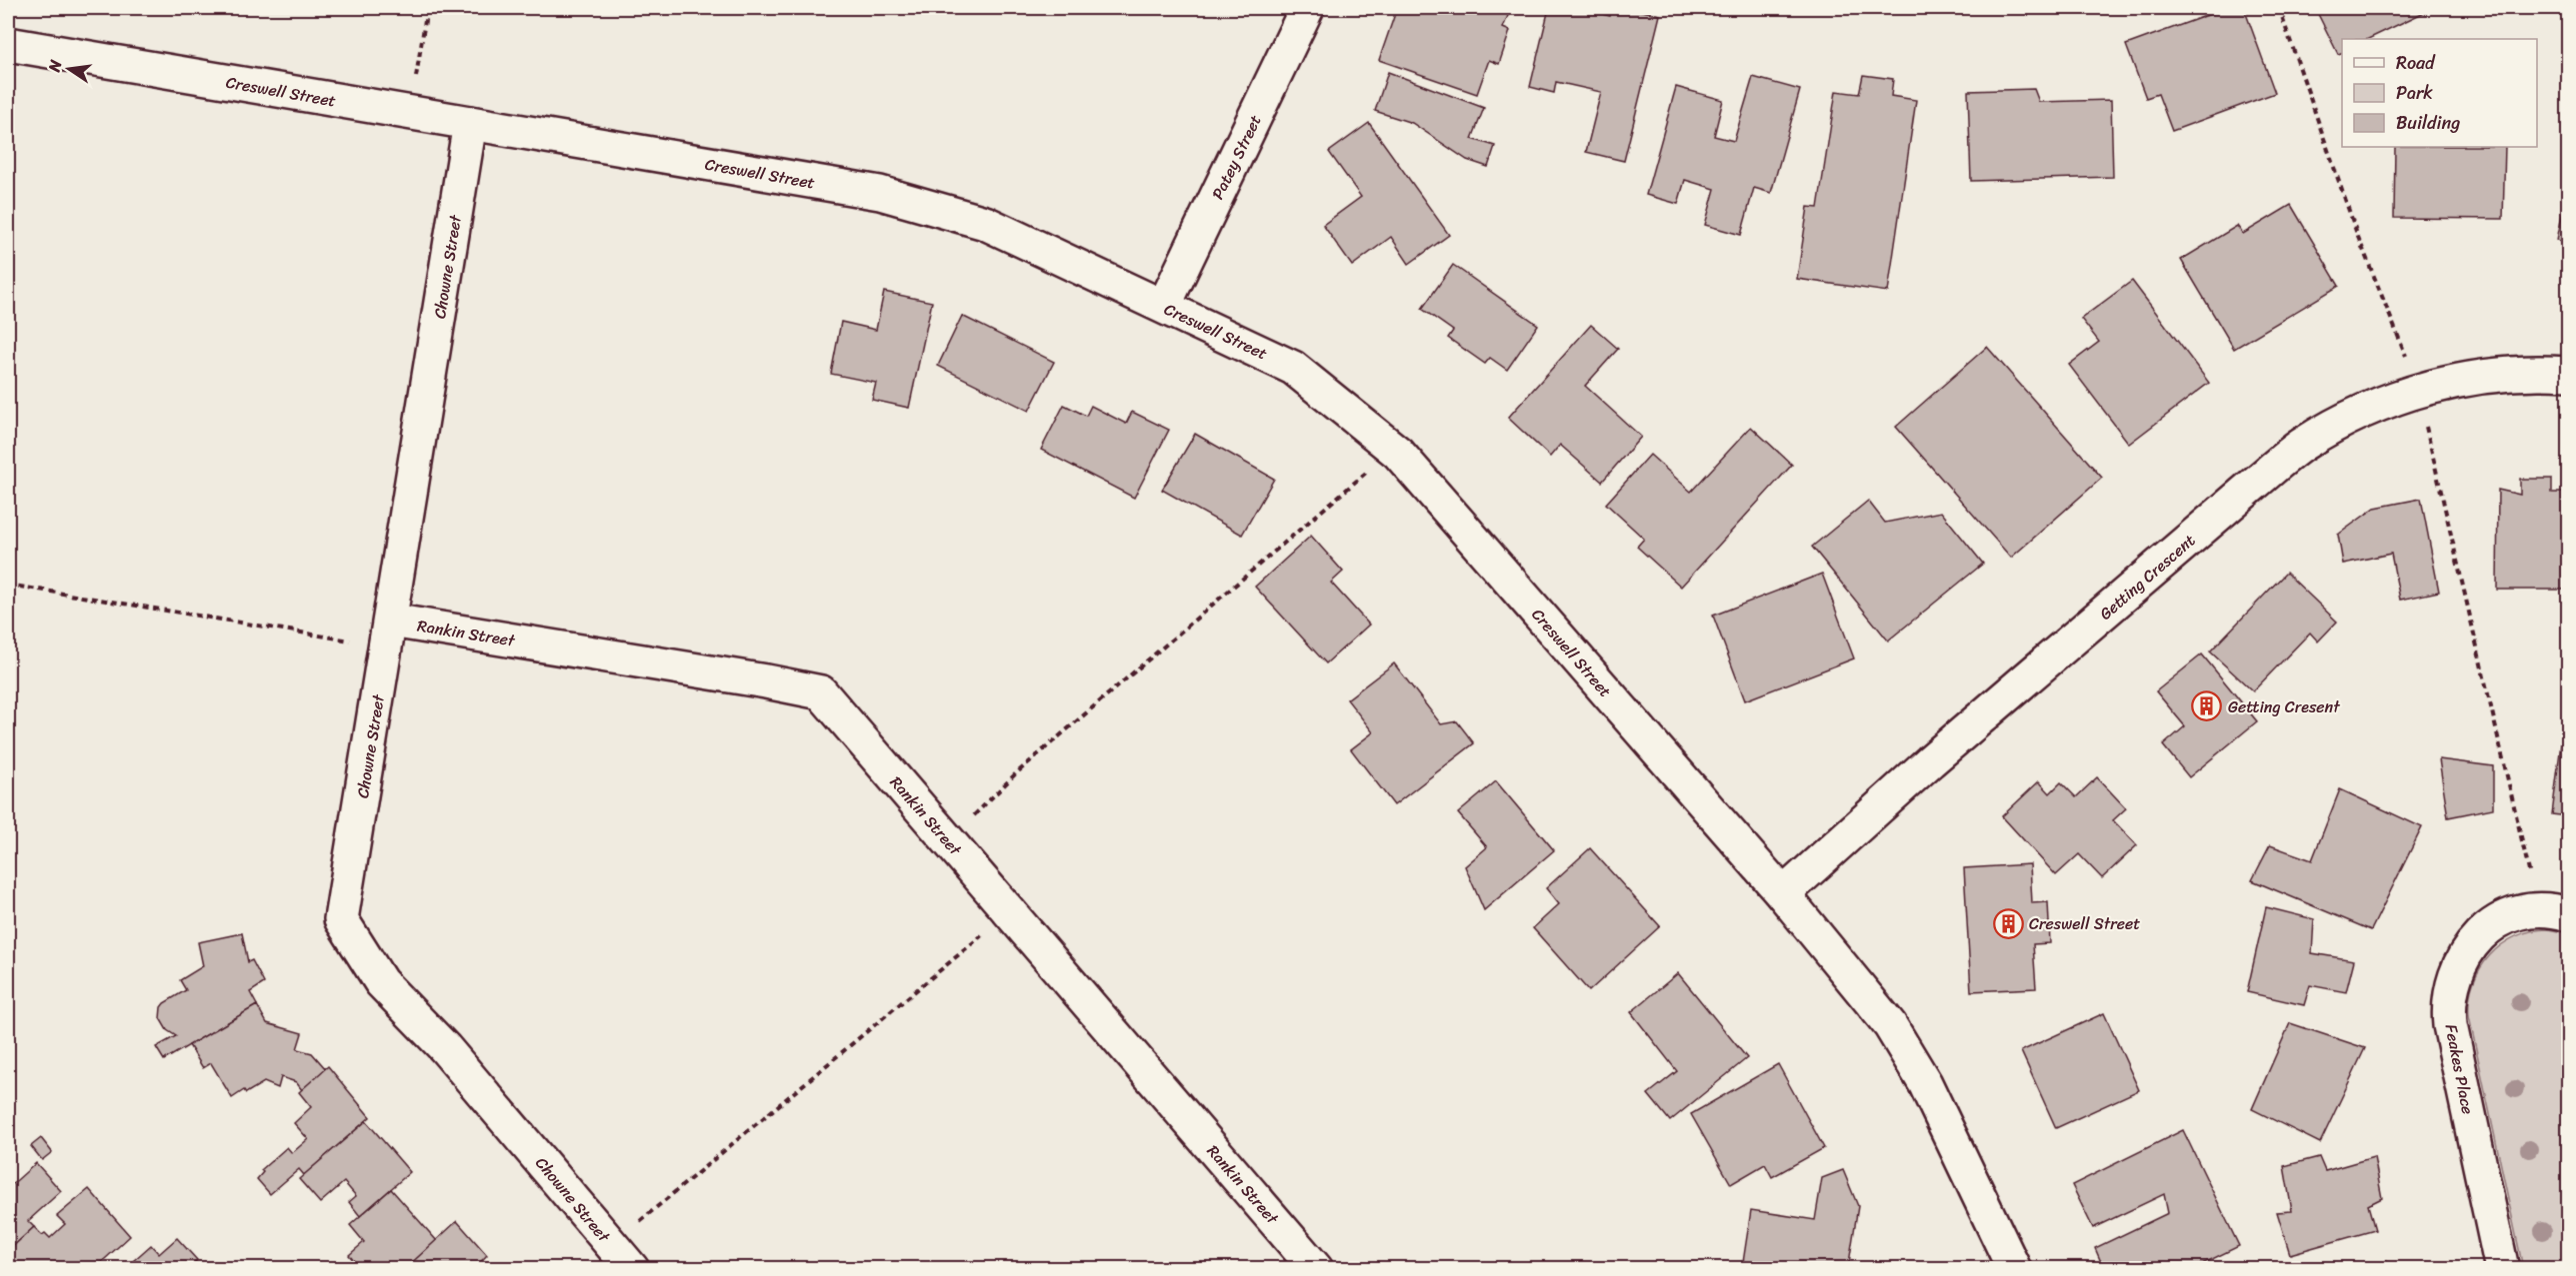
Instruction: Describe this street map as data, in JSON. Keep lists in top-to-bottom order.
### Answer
{
  "streets": {
    "street": [
      "Creswell Street",
      "Patey Street",
      "Chowne Street",
      "Getting Crescent",
      "Rankin Street",
      "Feakes Place"
    ]
  },
  "crossings": [
    ["Creswell Street", "Patey Street"],
    ["Creswell Street", "Chowne Street"],
    ["Creswell Street", "Getting Crescent"],
    ["Chowne Street", "Rankin Street"]
  ],
  "places": {
    "building": ["Getting Cresent", "Creswell Street"]
  },
  "legend": ["Road", "Park", "Building"],
  "north": "left"
}
